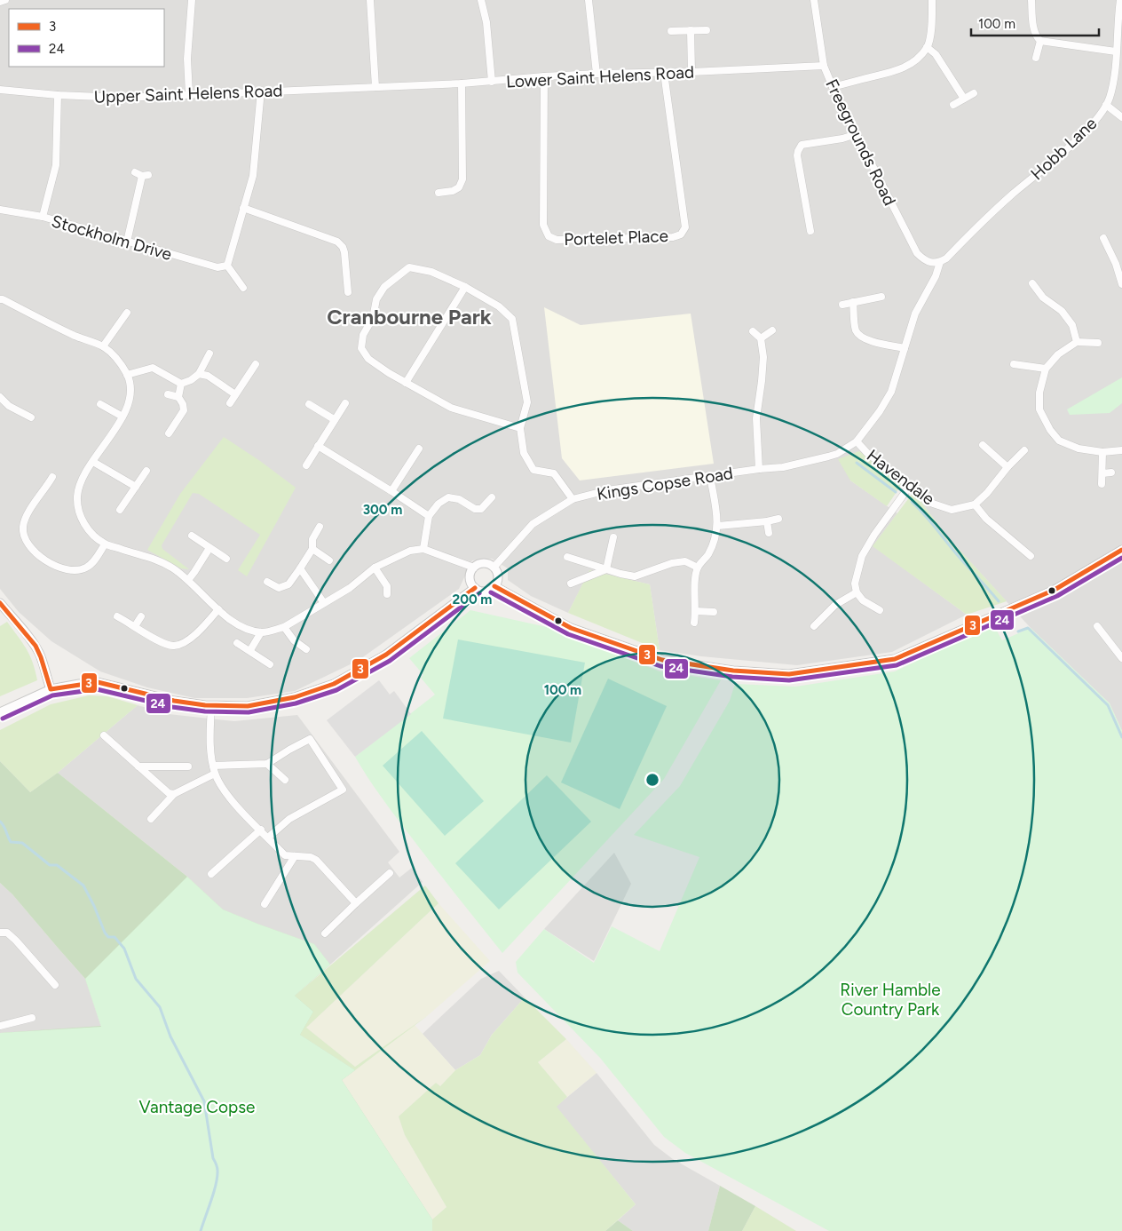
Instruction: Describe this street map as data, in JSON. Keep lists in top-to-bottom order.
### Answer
{
  "streets": {
    "street": [
      "Lower Saint Helens Road",
      "Upper Saint Helens Road",
      "Freegrounds Road",
      "Hobb Lane",
      "Stockholm Drive",
      "Portelet Place",
      "Havendale",
      "Kings Copse Road"
    ]
  },
  "crossings": [
    ["Lower Saint Helens Road", "Upper Saint Helens Road"],
    ["Lower Saint Helens Road", "Freegrounds Road"],
    ["Lower Saint Helens Road", "Portelet Place"],
    ["Upper Saint Helens Road", "Stockholm Drive"],
    ["Freegrounds Road", "Hobb Lane"],
    ["Havendale", "Kings Copse Road"]
  ],
  "districts": ["Cranbourne Park"],
  "parks": ["River Hamble Country Park", "Vantage Copse"],
  "lines": ["transit line 3", "transit line 24"],
  "legend": ["3", "24"],
  "scale_bar": "100 m",
  "rings": ["300 m", "200 m", "100 m"]
}
